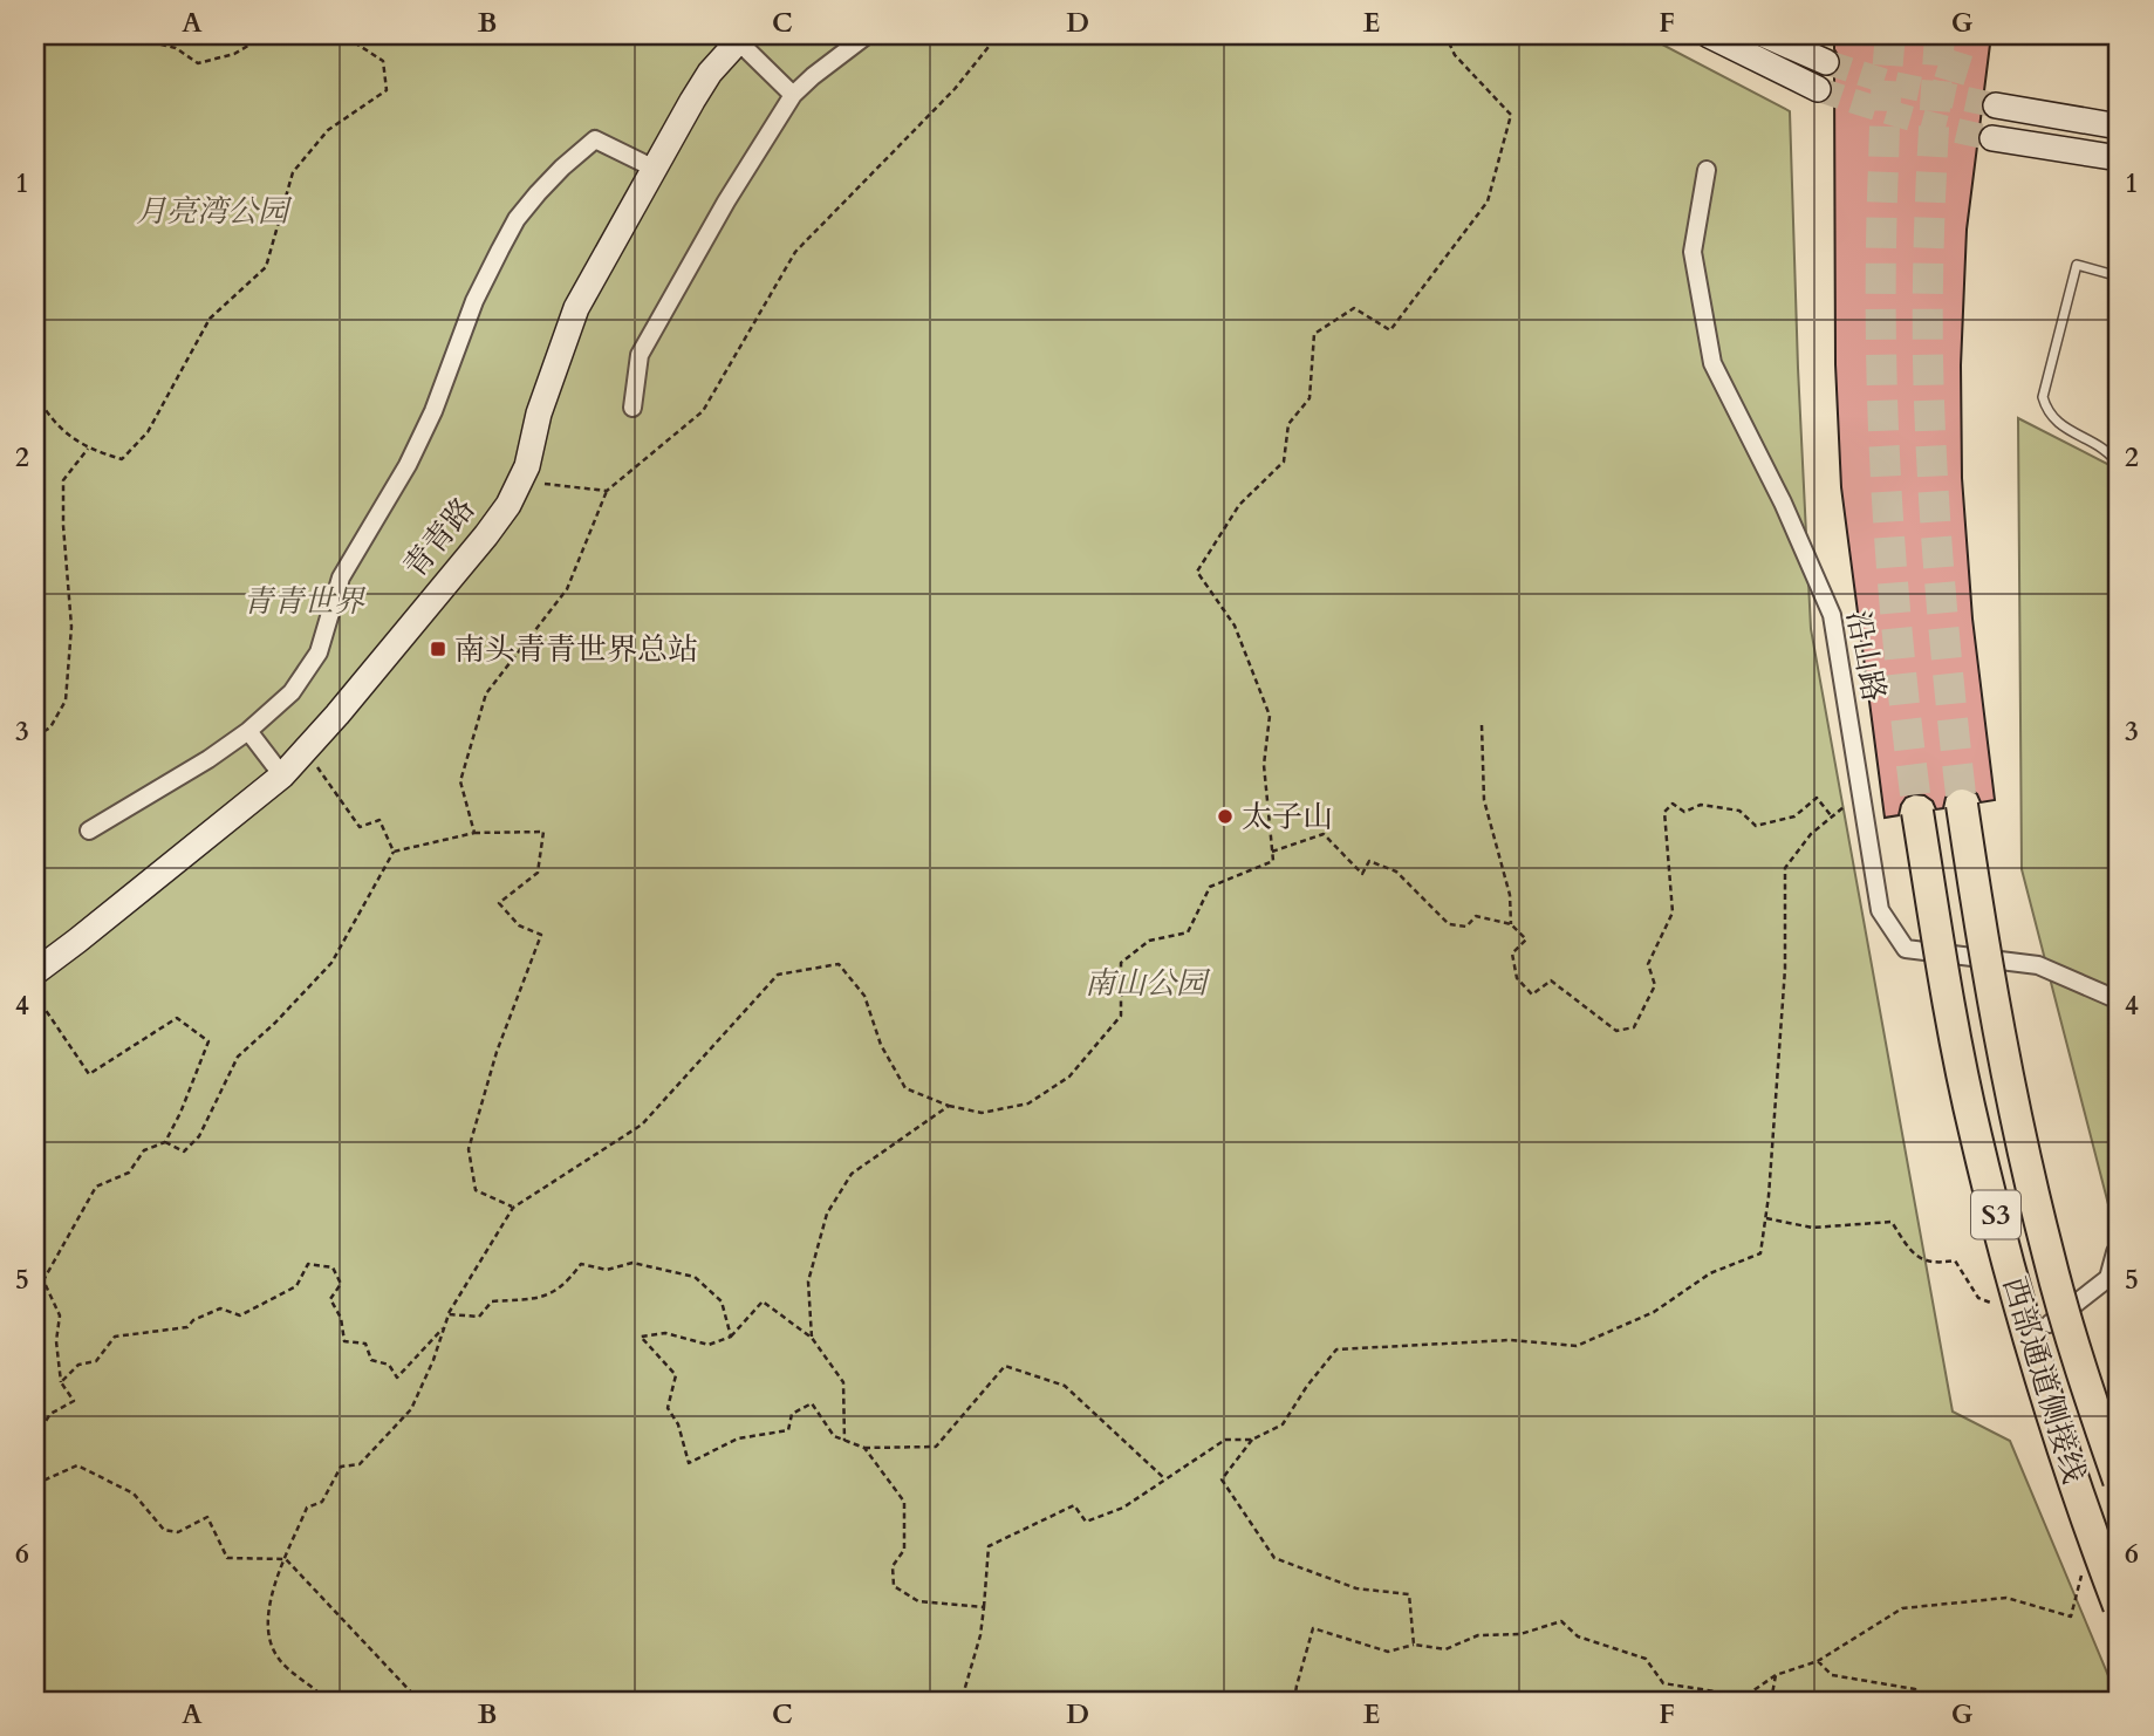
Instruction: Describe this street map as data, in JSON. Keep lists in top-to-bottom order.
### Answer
{
  "streets": {
    "highway": ["S3", "西部通道侧接线"],
    "street": ["青青路", "沿山路"]
  },
  "parks": ["月亮湾公园", "青青世界", "南山公园"],
  "places": {
    "transit": ["南头青青世界总站"],
    "other": ["太子山"]
  },
  "grid": {
    "columns": [
      "A",
      "B",
      "C",
      "D",
      "E",
      "F",
      "G"
    ],
    "rows": [
      "1",
      "2",
      "3",
      "4",
      "5",
      "6"
    ]
  }
}
